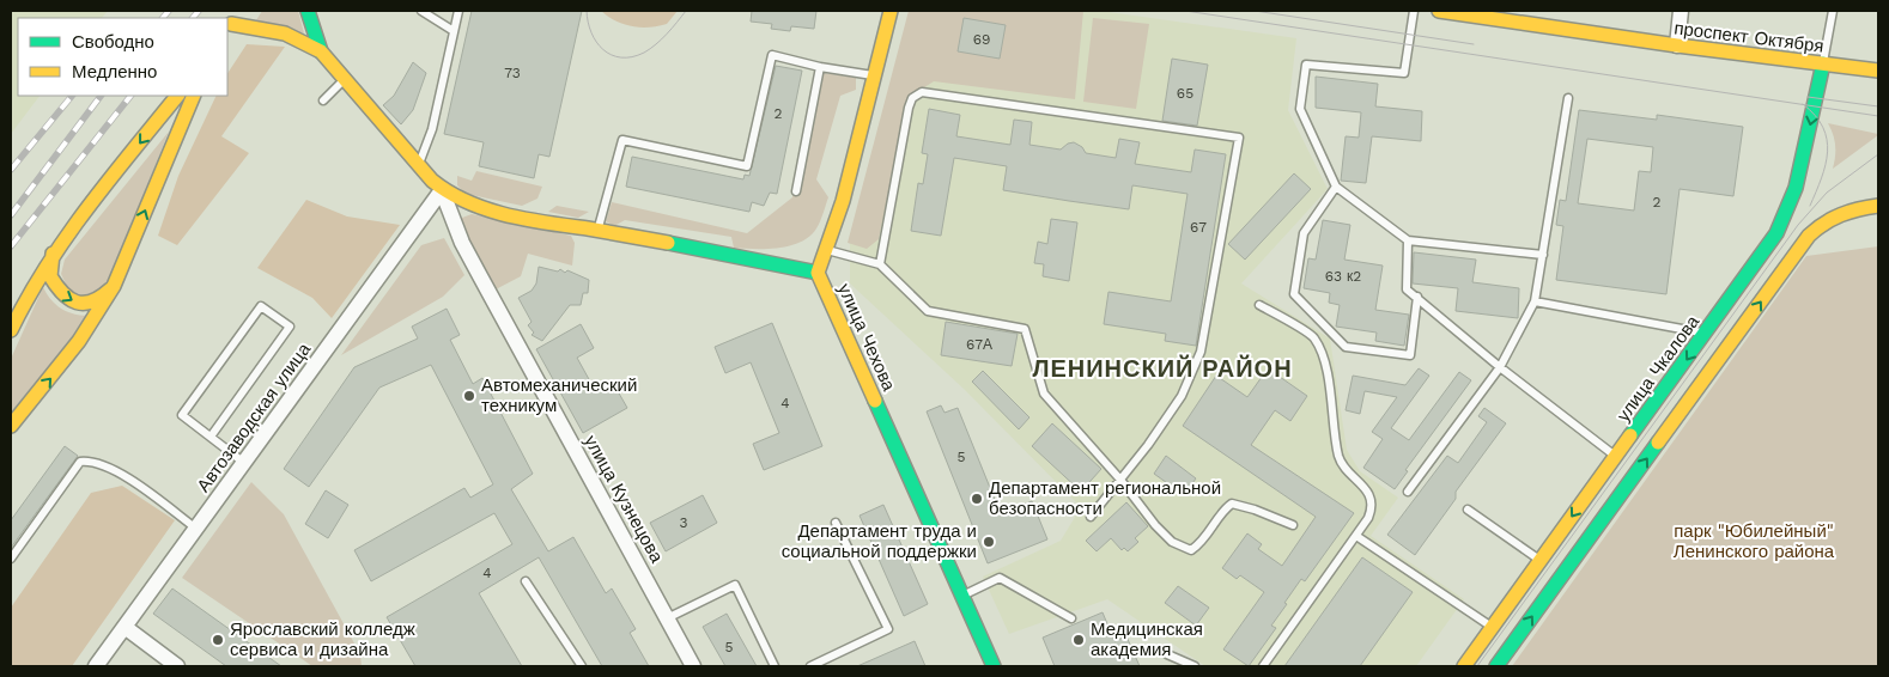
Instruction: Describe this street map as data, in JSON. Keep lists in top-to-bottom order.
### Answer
{
  "streets": {
    "main road": ["проспект Октября", "улица Чехова", "улица Чкалова"],
    "street": ["Автозаводская улица", "улица Кузнецова"]
  },
  "crossings": [
    ["проспект Октября", "улица Чкалова"],
    ["Автозаводская улица", "улица Кузнецова"]
  ],
  "districts": ["ЛЕНИНСКИЙ РАЙОН"],
  "parks": ["парк \"Юбилейный\" Ленинского района"],
  "places": [
    "Автомеханический техникум",
    "Департамент региональной безопасности",
    "Департамент труда и социальной поддержки",
    "Ярославский колледж сервиса и дизайна",
    "Медицинская академия"
  ],
  "house_numbers": [
    "69",
    "73",
    "65",
    "2",
    "2",
    "67",
    "63 к2",
    "67А",
    "4",
    "5",
    "3",
    "4",
    "5"
  ],
  "legend": ["Свободно", "Медленно"]
}
